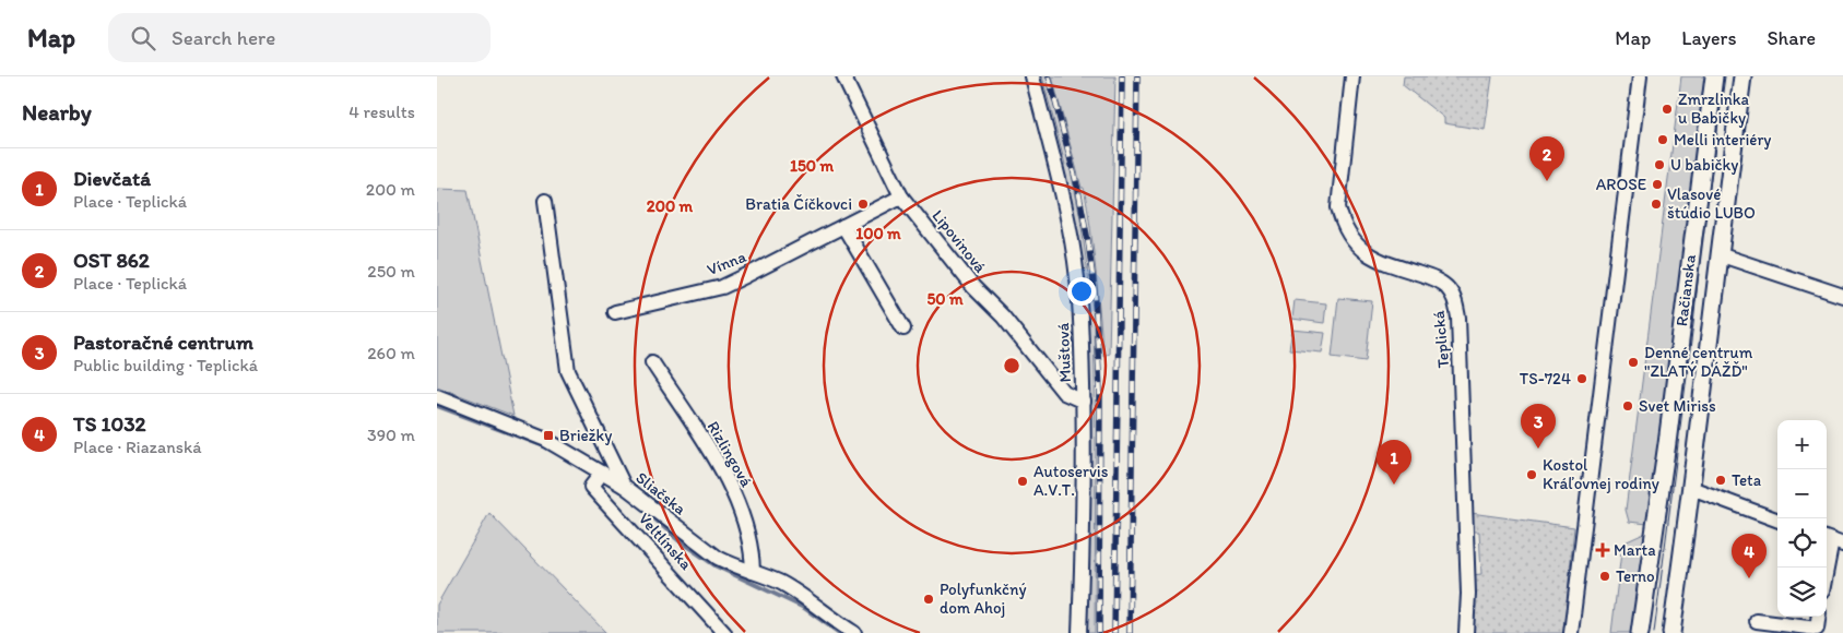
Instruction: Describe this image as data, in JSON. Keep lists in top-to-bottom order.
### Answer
{
  "streets": {
    "main road": ["Račianska"],
    "street": [
      "Lipovinová",
      "Vínna",
      "Teplická",
      "Muštová",
      "Rizlingová",
      "Sliačska",
      "Veltlínska"
    ]
  },
  "crossings": [
    ["Lipovinová", "Vínna"],
    ["Lipovinová", "Muštová"],
    ["Rizlingová", "Sliačska"],
    ["Sliačska", "Veltlínska"]
  ],
  "places": {
    "other": [
      "Zmrzlinka u Babičky",
      "Melli interiéry",
      "U babičky",
      "AROSE",
      "Bratia Číčkovci",
      "Vlasové štúdio LUBO",
      "Denné centrum \"ZLATÝ DÁŽĎ\"",
      "TS-724",
      "Svet Miriss",
      "Kostol Kráľovnej rodiny",
      "Teta",
      "Autoservis A.V.T.",
      "Terno",
      "Polyfunkčný dom Ahoj"
    ],
    "transit": ["Briežky"],
    "health": ["Marta"]
  },
  "page": {
    "header": "Map",
    "search": "Search here",
    "nav": ["Map", "Layers", "Share"],
    "heading": ["Nearby", "4 results"],
    "pins": [
      "2",
      "3",
      "1",
      "4"
    ],
    "list": [
      {
        "mark": "1",
        "name": "Dievčatá",
        "note": "Place · Teplická",
        "value": "200 m"
      },
      {
        "mark": "2",
        "name": "OST 862",
        "note": "Place · Teplická",
        "value": "250 m"
      },
      {
        "mark": "3",
        "name": "Pastoračné centrum",
        "note": "Public building · Teplická",
        "value": "260 m"
      },
      {
        "mark": "4",
        "name": "TS 1032",
        "note": "Place · Riazanská",
        "value": "390 m"
      }
    ],
    "map_buttons": ["+", "−"]
  },
  "rings": [
    "150 m",
    "200 m",
    "100 m",
    "50 m"
  ]
}
